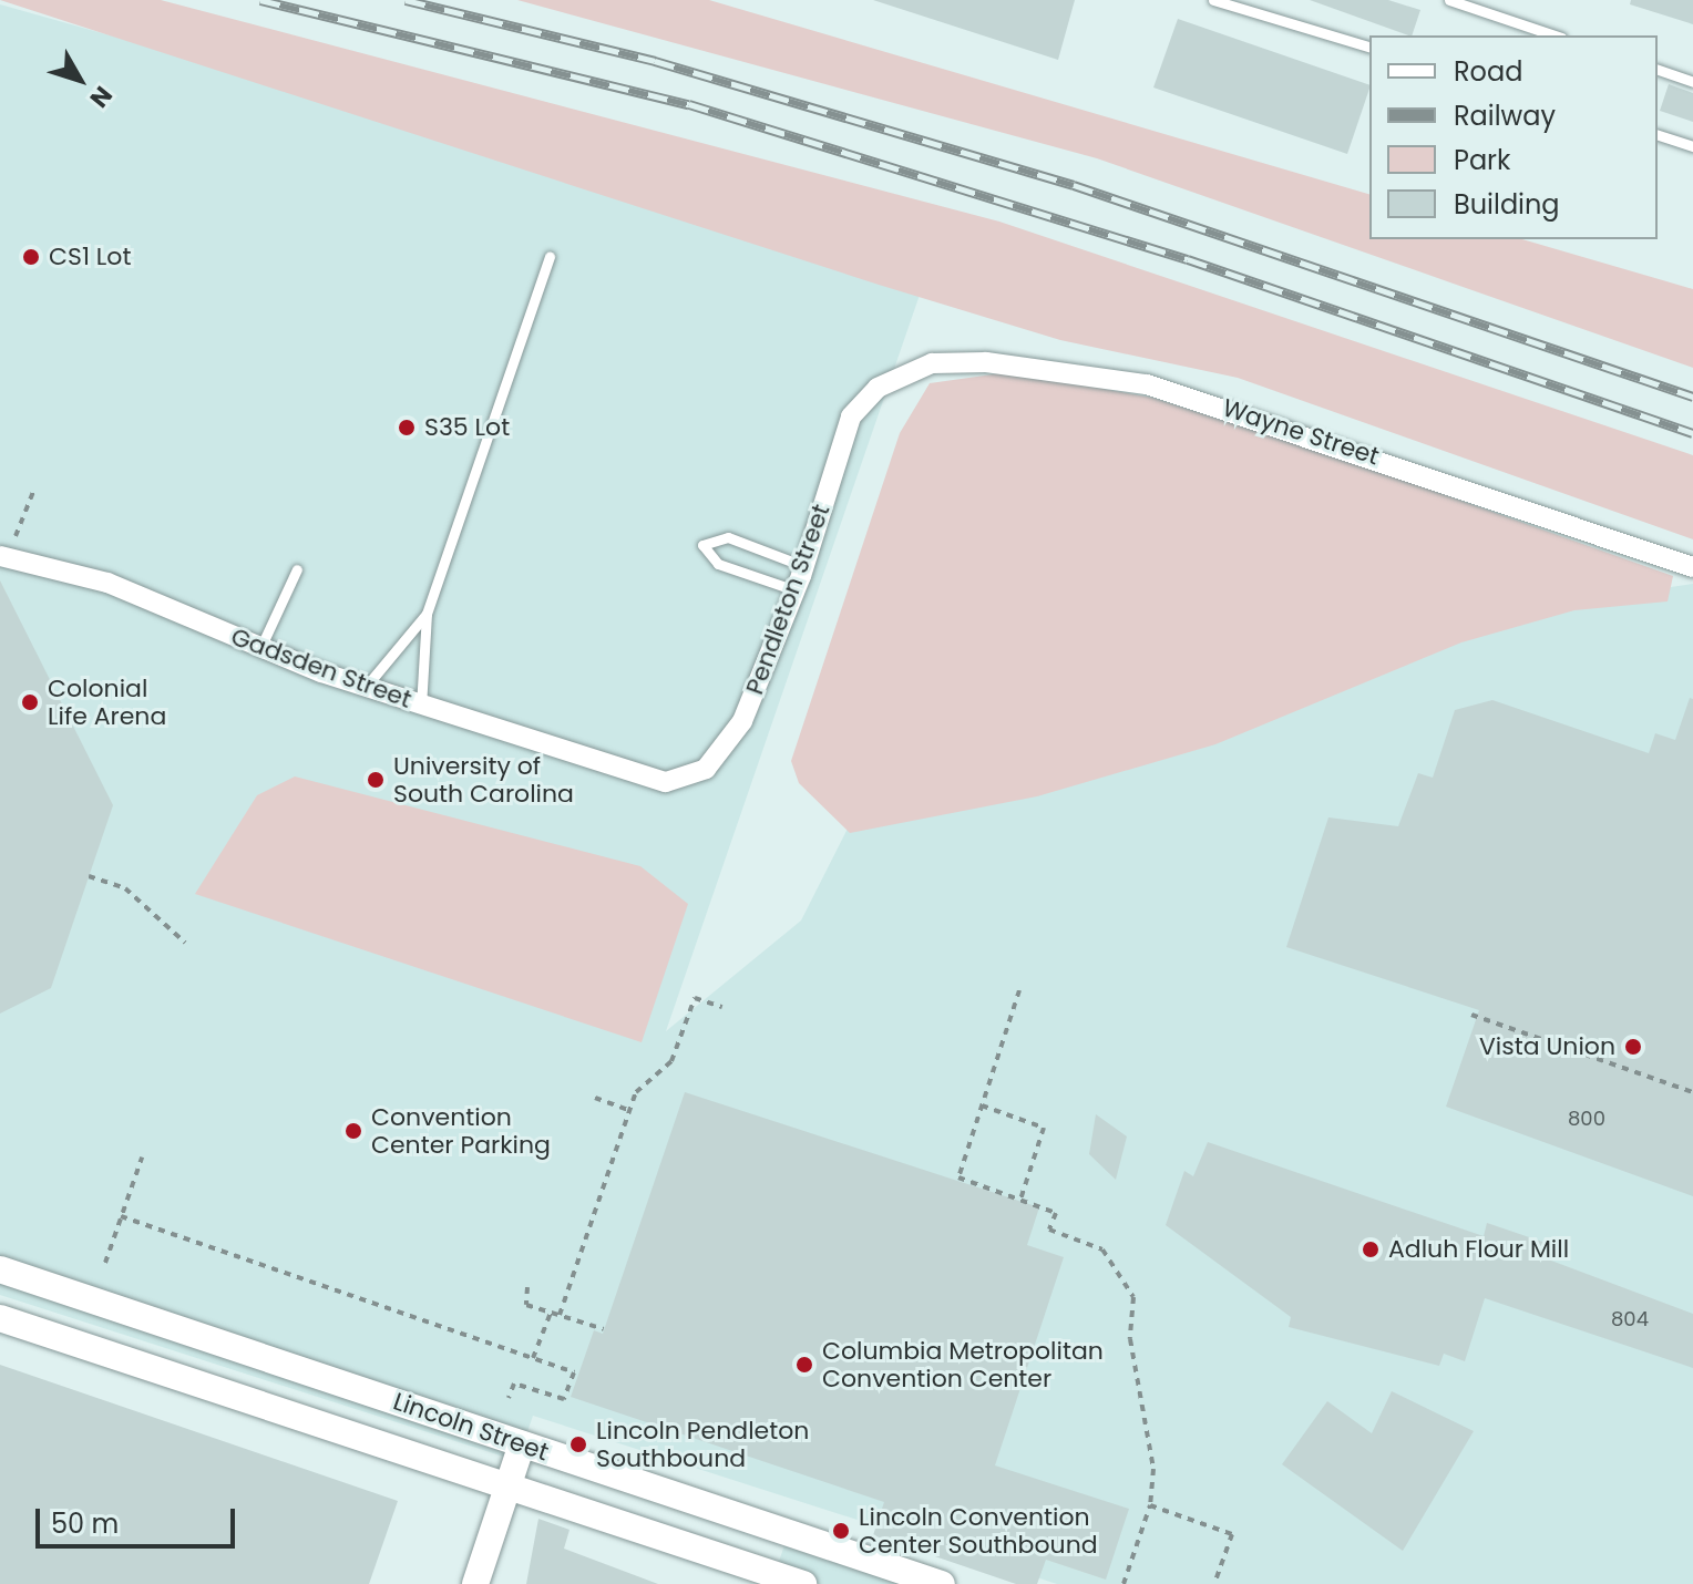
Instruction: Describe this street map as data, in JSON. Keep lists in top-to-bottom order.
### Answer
{
  "streets": {
    "street": [
      "Wayne Street",
      "Pendleton Street",
      "Gadsden Street",
      "Lincoln Street"
    ]
  },
  "crossings": [
    ["Wayne Street", "Pendleton Street"],
    ["Pendleton Street", "Gadsden Street"]
  ],
  "places": [
    "CS1 Lot",
    "S35 Lot",
    "Colonial Life Arena",
    "University of South Carolina",
    "Vista Union",
    "Convention Center Parking",
    "Adluh Flour Mill",
    "Columbia Metropolitan Convention Center",
    "Lincoln Pendleton Southbound",
    "Lincoln Convention Center Southbound"
  ],
  "house_numbers": ["800", "804"],
  "legend": [
    "Road",
    "Railway",
    "Park",
    "Building"
  ],
  "scale_bar": "50 m",
  "north": "bottom right"
}
